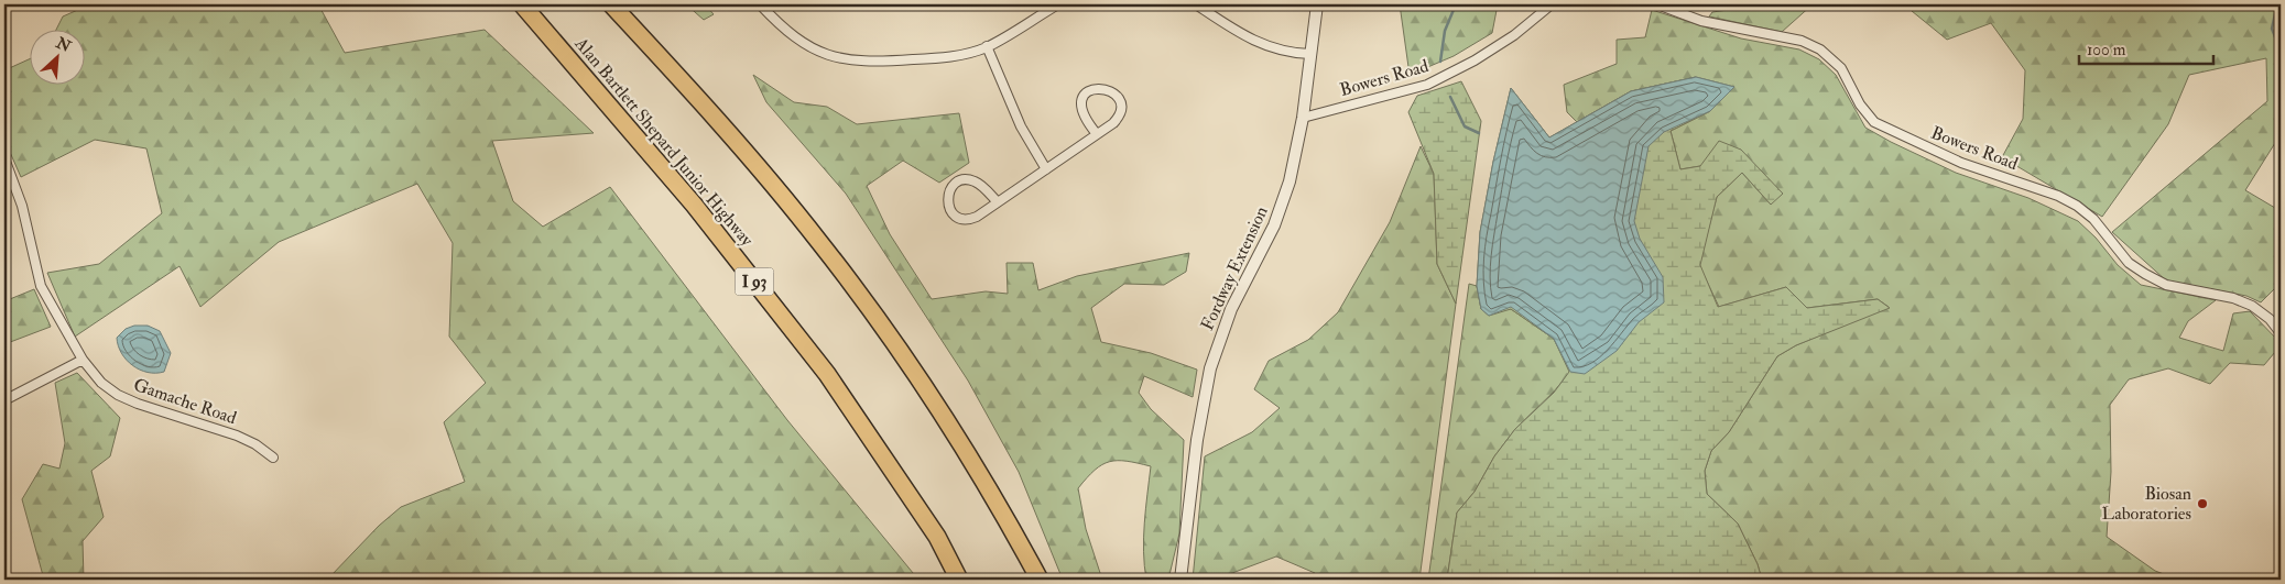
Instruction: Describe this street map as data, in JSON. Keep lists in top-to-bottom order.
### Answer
{
  "streets": {
    "highway": ["Alan Bartlett Shepard Junior Highway", "I 93"],
    "street": ["Bowers Road", "Fordway Extension", "Gamache Road"]
  },
  "crossings": [
    ["Bowers Road", "Fordway Extension"]
  ],
  "places": ["Biosan Laboratories"],
  "scale_bar": "100 m",
  "north": "top right"
}
